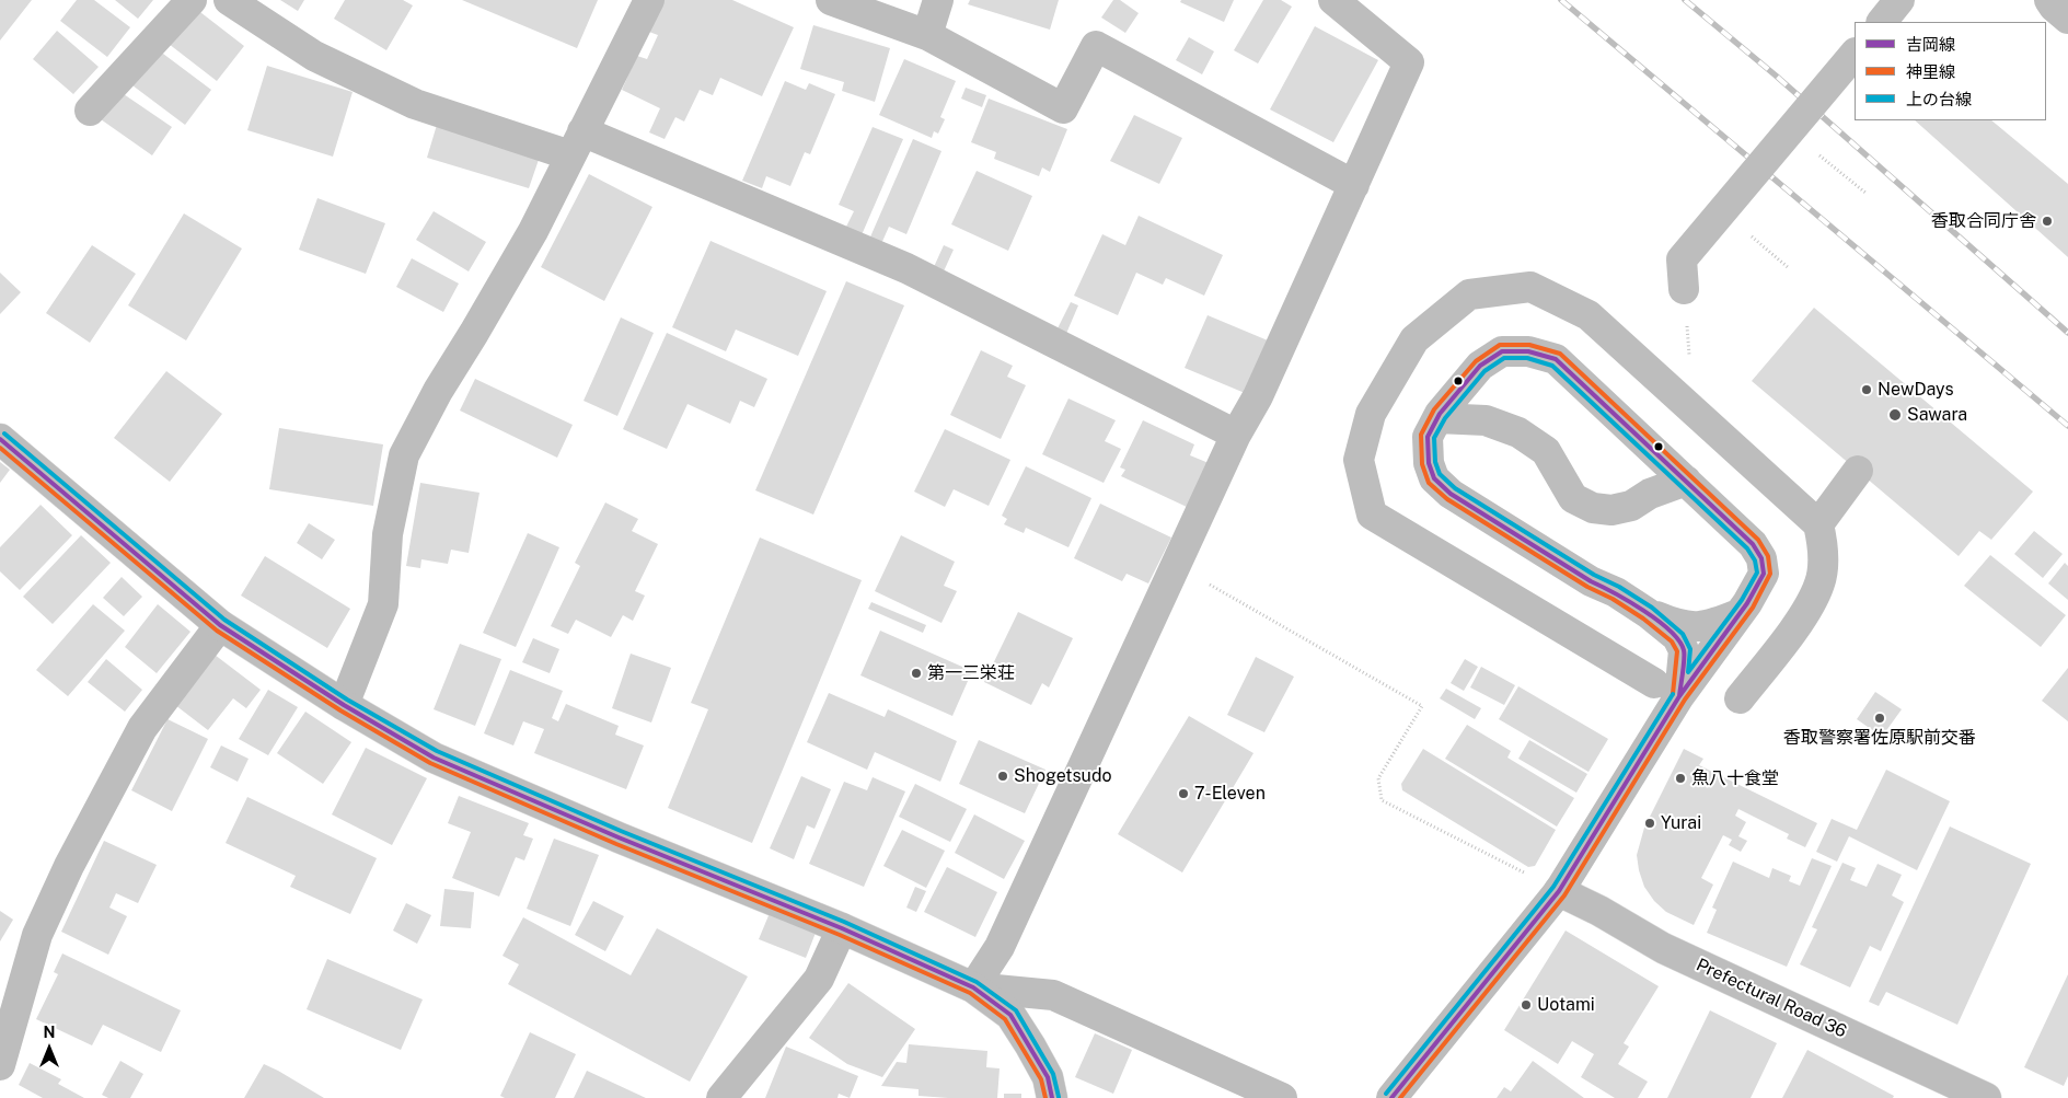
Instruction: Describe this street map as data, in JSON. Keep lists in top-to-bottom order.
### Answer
{
  "streets": {
    "street": ["Prefectural Road 36"]
  },
  "places": [
    "香取合同庁舎",
    "NewDays",
    "Sawara",
    "第一三栄荘",
    "香取警察署佐原駅前交番",
    "Shogetsudo",
    "魚八十食堂",
    "7-Eleven",
    "Yurai",
    "Uotami"
  ],
  "lines": ["transit line 神里線", "transit line 吉岡線", "transit line 上の台線"],
  "legend": ["吉岡線", "神里線", "上の台線"],
  "north": "top"
}
